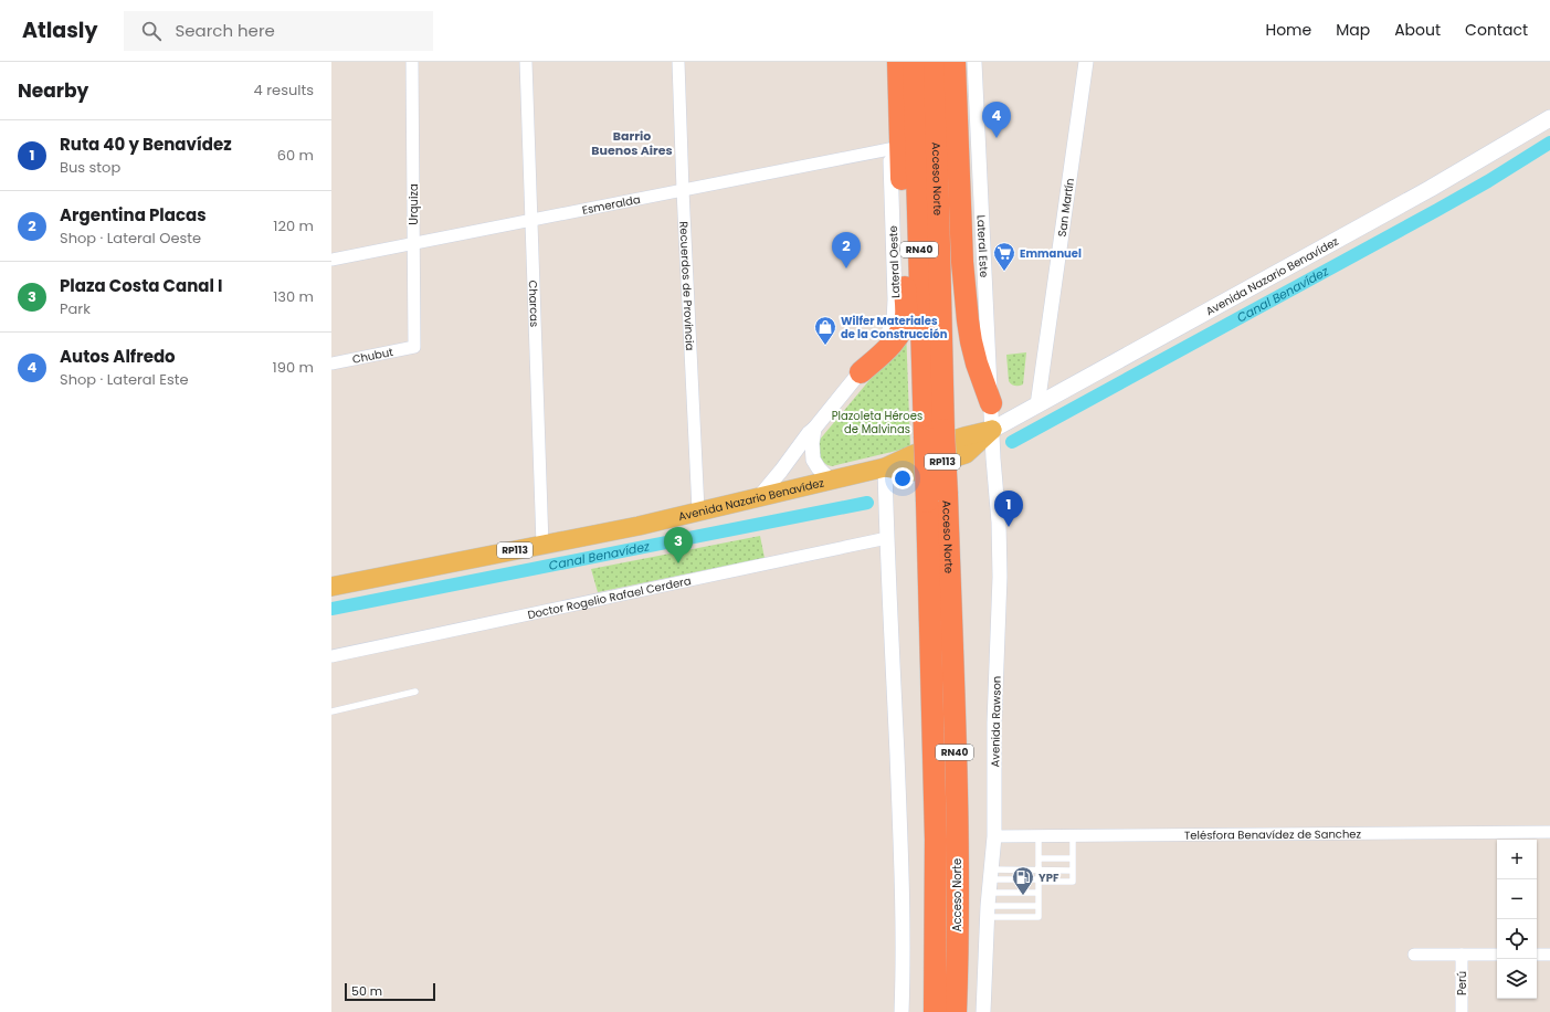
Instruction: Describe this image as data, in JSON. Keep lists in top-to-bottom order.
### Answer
{
  "streets": {
    "highway": ["Acceso Norte", "RN40"],
    "main road": ["Avenida Nazario Benavídez", "RP113"],
    "street": [
      "Urquiza",
      "Esmeralda",
      "San Martín",
      "Lateral Este",
      "Lateral Oeste",
      "Recuerdos de Provincia",
      "Charcas",
      "Chubut",
      "Doctor Rogelio Rafael Cerdera",
      "Avenida Rawson",
      "Telésfora Benavídez de Sanchez",
      "Perú"
    ]
  },
  "crossings": [
    ["Urquiza", "Esmeralda"],
    ["Urquiza", "Chubut"],
    ["Esmeralda", "Lateral Oeste"],
    ["Esmeralda", "Recuerdos de Provincia"],
    ["Esmeralda", "Charcas"],
    ["San Martín", "Avenida Nazario Benavídez"],
    ["Lateral Este", "Avenida Nazario Benavídez"],
    ["Lateral Este", "Avenida Rawson"],
    ["Lateral Oeste", "Avenida Nazario Benavídez"],
    ["Avenida Nazario Benavídez", "Recuerdos de Provincia"],
    ["Avenida Nazario Benavídez", "Charcas"],
    ["Avenida Nazario Benavídez", "Avenida Rawson"],
    ["Avenida Rawson", "Telésfora Benavídez de Sanchez"]
  ],
  "districts": ["Barrio Buenos Aires"],
  "water": ["Canal Benavídez"],
  "parks": ["Plazoleta Héroes de Malvinas"],
  "places": {
    "supermarket": ["Emmanuel"],
    "shop": ["Wilfer Materiales de la Construcción"],
    "fuel station": ["YPF"]
  },
  "scale_bar": "50 m",
  "page": {
    "header": "Atlasly",
    "search": "Search here",
    "nav": [
      "Home",
      "Map",
      "About",
      "Contact"
    ],
    "heading": ["Nearby", "4 results"],
    "pins": [
      "4",
      "2",
      "1",
      "3"
    ],
    "list": [
      {
        "mark": "1",
        "name": "Ruta 40 y Benavídez",
        "note": "Bus stop",
        "value": "60 m"
      },
      {
        "mark": "2",
        "name": "Argentina Placas",
        "note": "Shop · Lateral Oeste",
        "value": "120 m"
      },
      {
        "mark": "3",
        "name": "Plaza Costa Canal I",
        "note": "Park",
        "value": "130 m"
      },
      {
        "mark": "4",
        "name": "Autos Alfredo",
        "note": "Shop · Lateral Este",
        "value": "190 m"
      }
    ],
    "map_buttons": ["+", "−"],
    "scale": "50 m"
  }
}
